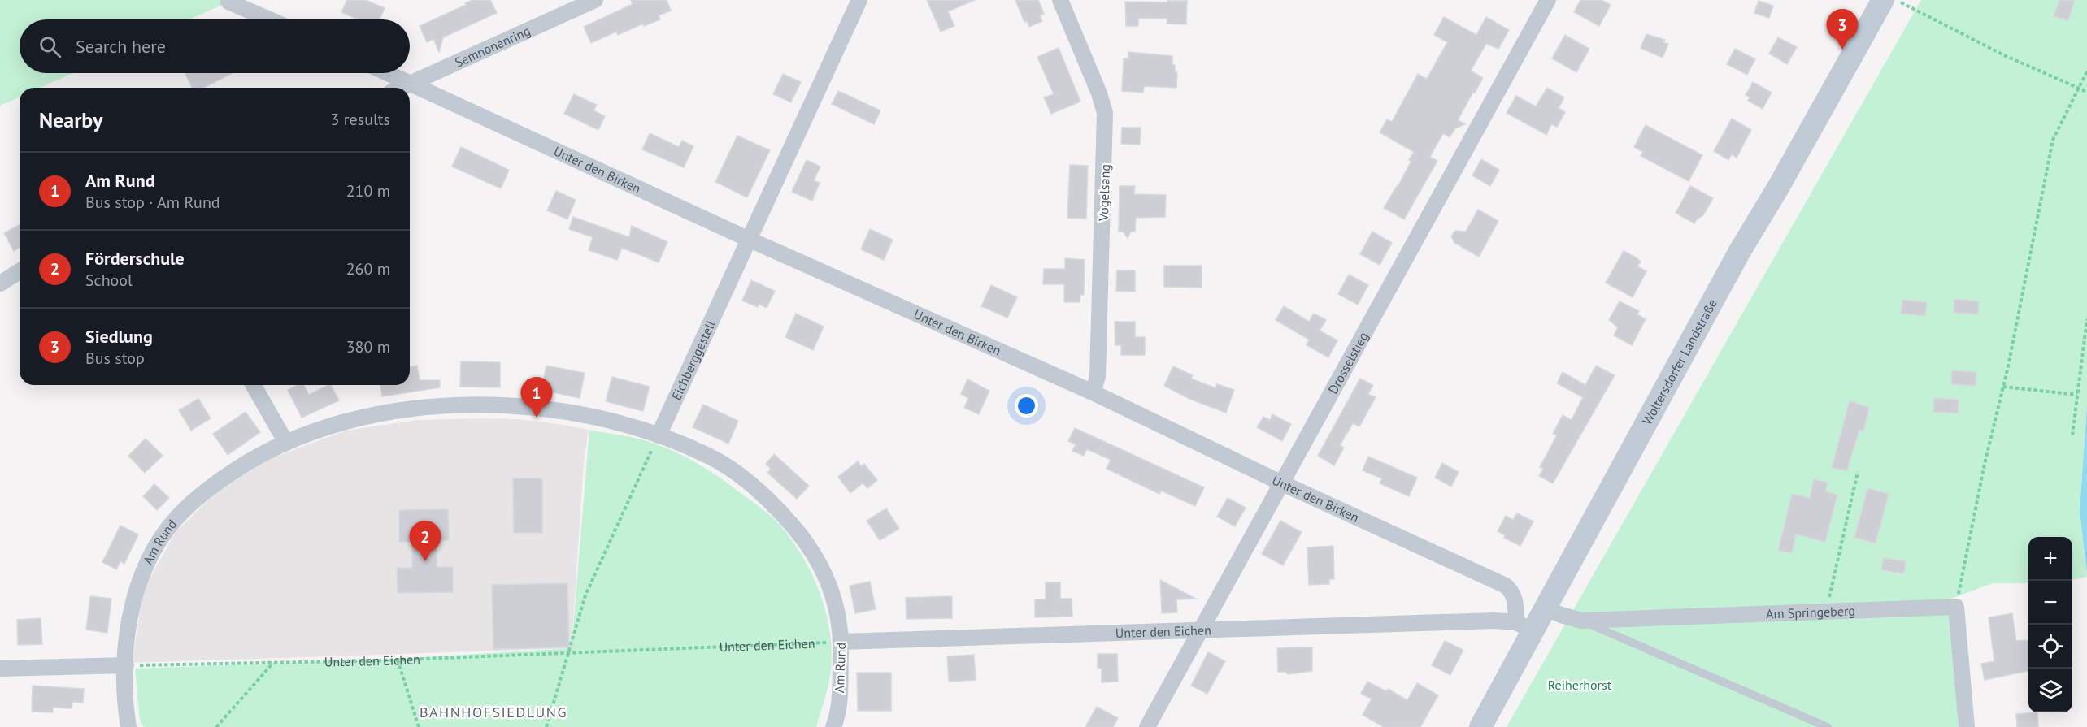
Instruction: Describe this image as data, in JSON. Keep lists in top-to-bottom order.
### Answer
{
  "streets": {
    "main road": ["Woltersdorfer Landstraße"],
    "street": [
      "Semnonenring",
      "Unter den Birken",
      "Vogelsang",
      "Eichberggestell",
      "Drosselstieg",
      "Am Rund",
      "Am Springeberg",
      "Unter den Eichen"
    ]
  },
  "crossings": [
    ["Semnonenring", "Unter den Birken"],
    ["Unter den Birken", "Vogelsang"],
    ["Unter den Birken", "Eichberggestell"],
    ["Unter den Birken", "Woltersdorfer Landstraße"],
    ["Unter den Birken", "Drosselstieg"],
    ["Unter den Birken", "Unter den Eichen"],
    ["Eichberggestell", "Am Rund"],
    ["Woltersdorfer Landstraße", "Am Springeberg"],
    ["Woltersdorfer Landstraße", "Unter den Eichen"],
    ["Drosselstieg", "Unter den Eichen"],
    ["Am Rund", "Unter den Eichen"]
  ],
  "districts": ["BAHNHOFSIEDLUNG"],
  "parks": ["Reiherhorst"],
  "page": {
    "pins": ["3", "1", "2"],
    "search": "Search here",
    "heading": ["Nearby", "3 results"],
    "list": [
      {
        "mark": "1",
        "name": "Am Rund",
        "note": "Bus stop · Am Rund",
        "value": "210 m"
      },
      {
        "mark": "2",
        "name": "Förderschule",
        "note": "School",
        "value": "260 m"
      },
      {
        "mark": "3",
        "name": "Siedlung",
        "note": "Bus stop",
        "value": "380 m"
      }
    ],
    "map_buttons": ["+", "−"]
  }
}
